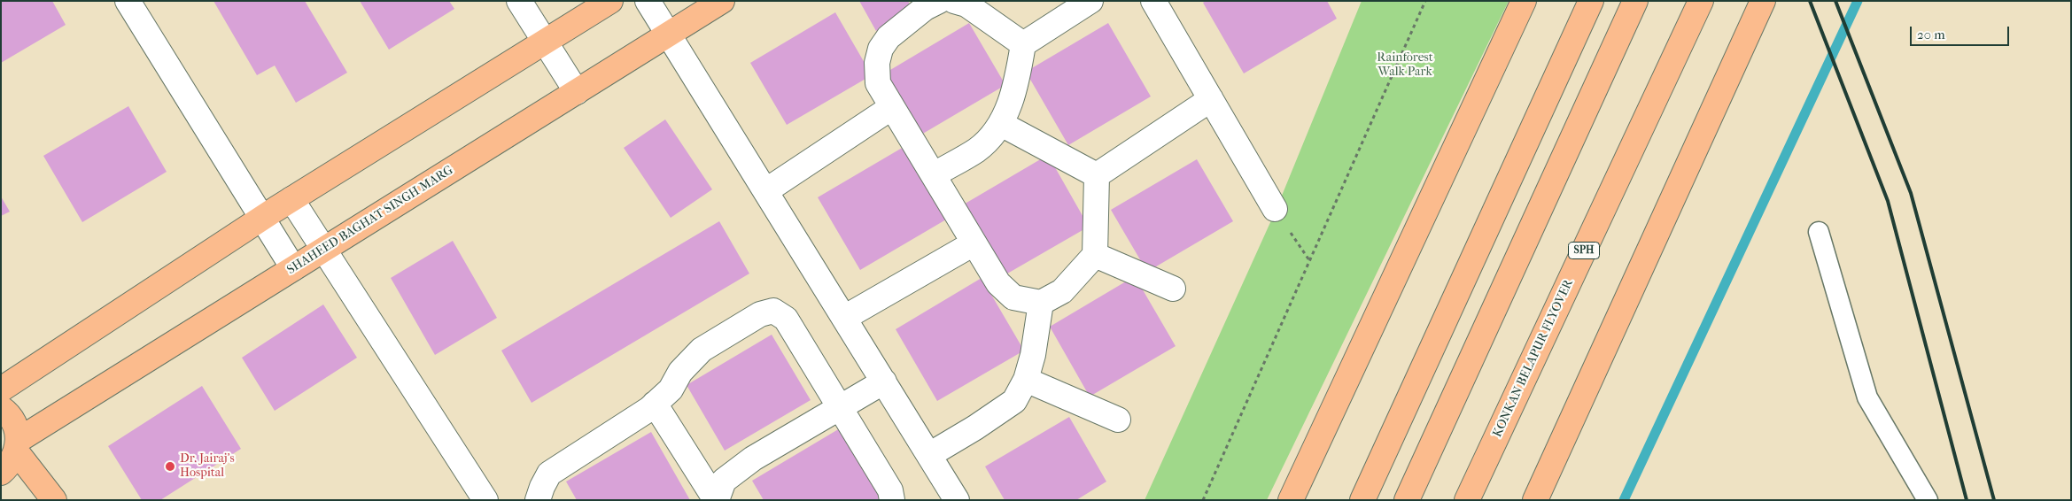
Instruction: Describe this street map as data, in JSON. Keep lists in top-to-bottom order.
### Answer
{
  "streets": {
    "main road": ["SHAHEED BAGHAT SINGH MARG", "SPH", "KONKAN BELAPUR FLYOVER"]
  },
  "parks": ["Rainforest Walk Park"],
  "places": ["Dr. Jairaj's Hospital"],
  "scale_bar": "20 m"
}
